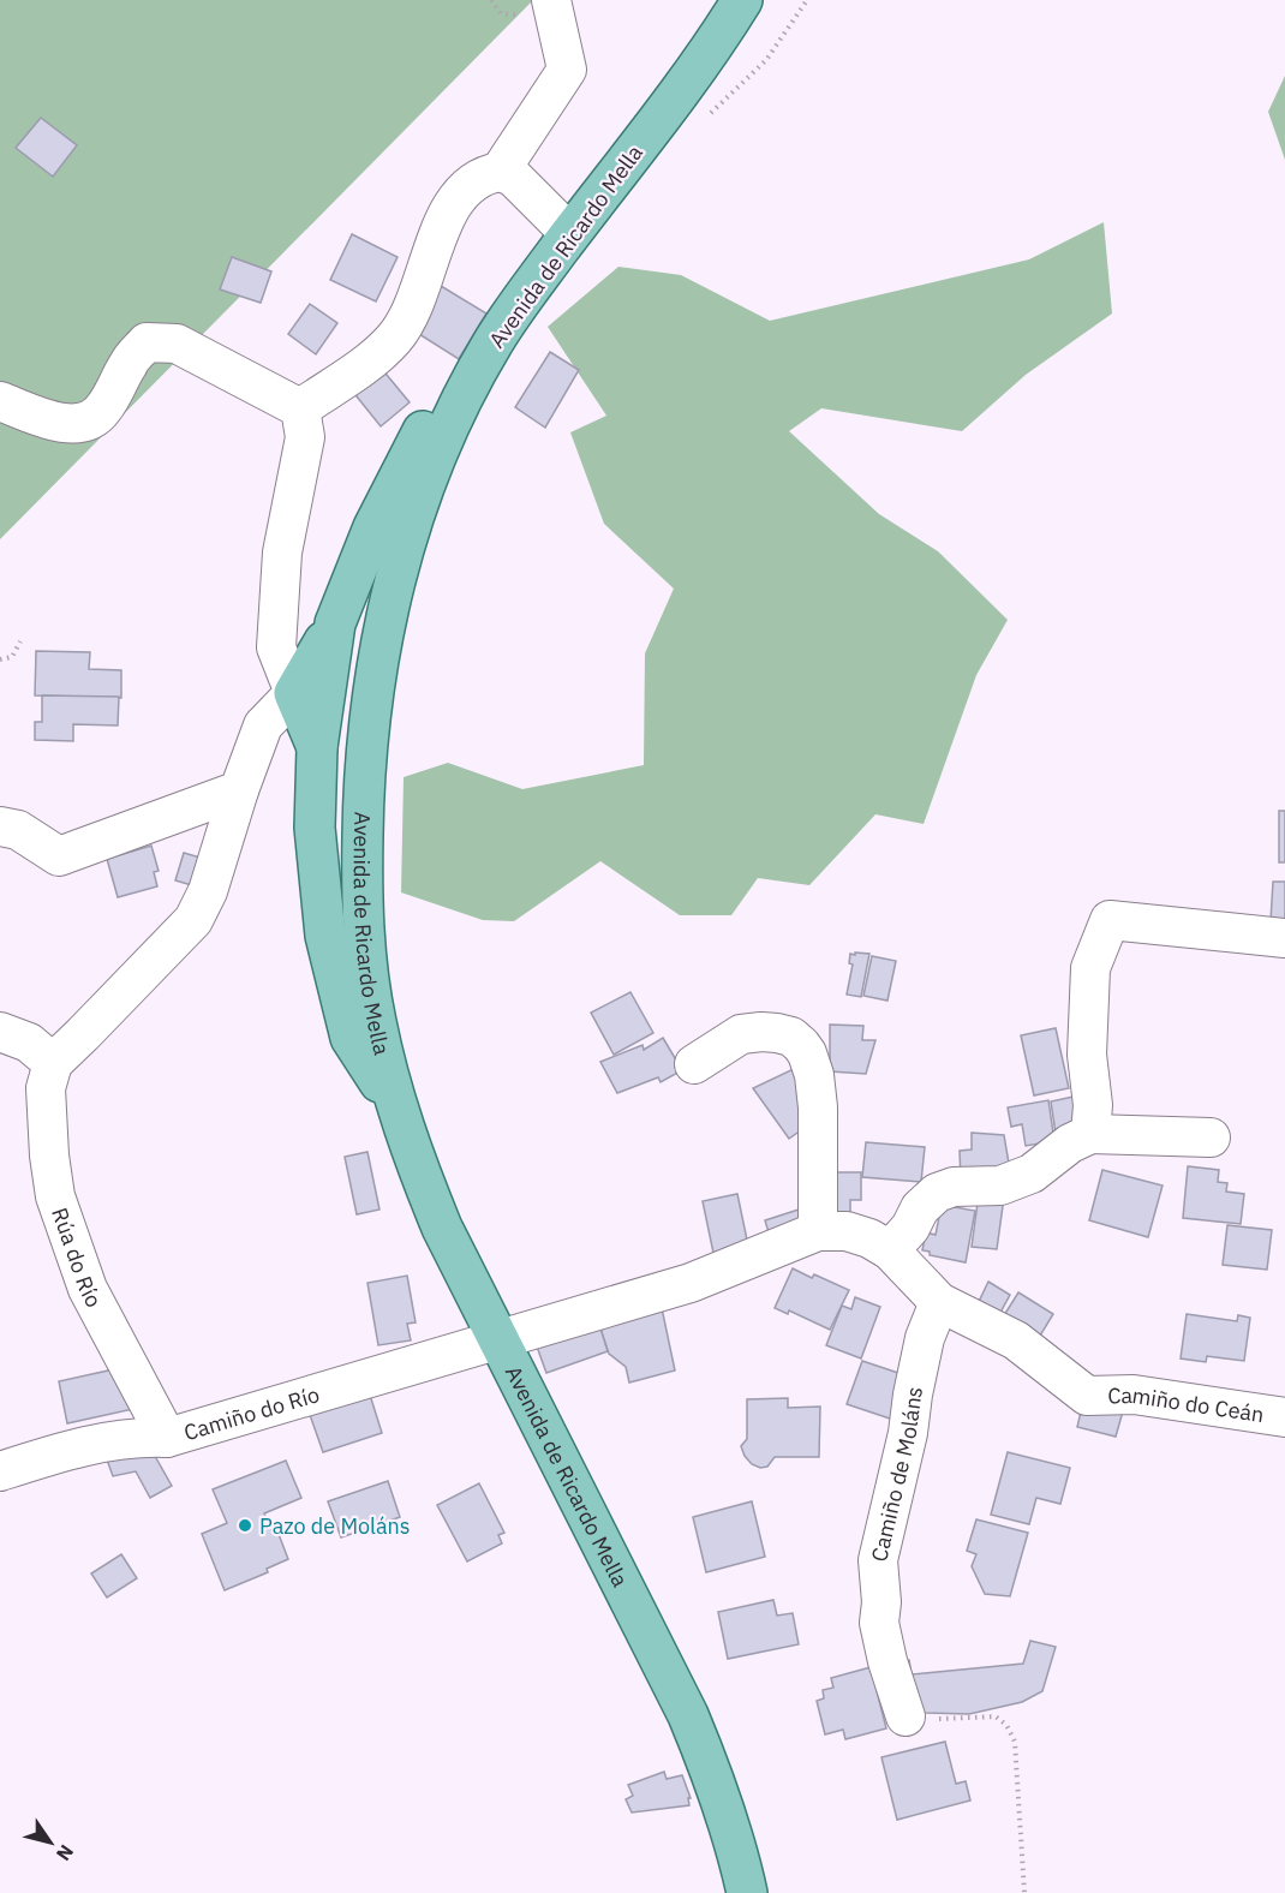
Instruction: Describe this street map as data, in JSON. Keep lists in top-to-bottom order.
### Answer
{
  "streets": {
    "main road": ["Avenida de Ricardo Mella"],
    "street": [
      "Rúa do Río",
      "Camiño do Ceán",
      "Camiño do Río",
      "Camiño de Moláns"
    ]
  },
  "crossings": [
    ["Avenida de Ricardo Mella", "Camiño do Río"],
    ["Rúa do Río", "Camiño do Río"],
    ["Camiño do Ceán", "Camiño de Moláns"]
  ],
  "places": ["Pazo de Moláns"],
  "north": "bottom right"
}
